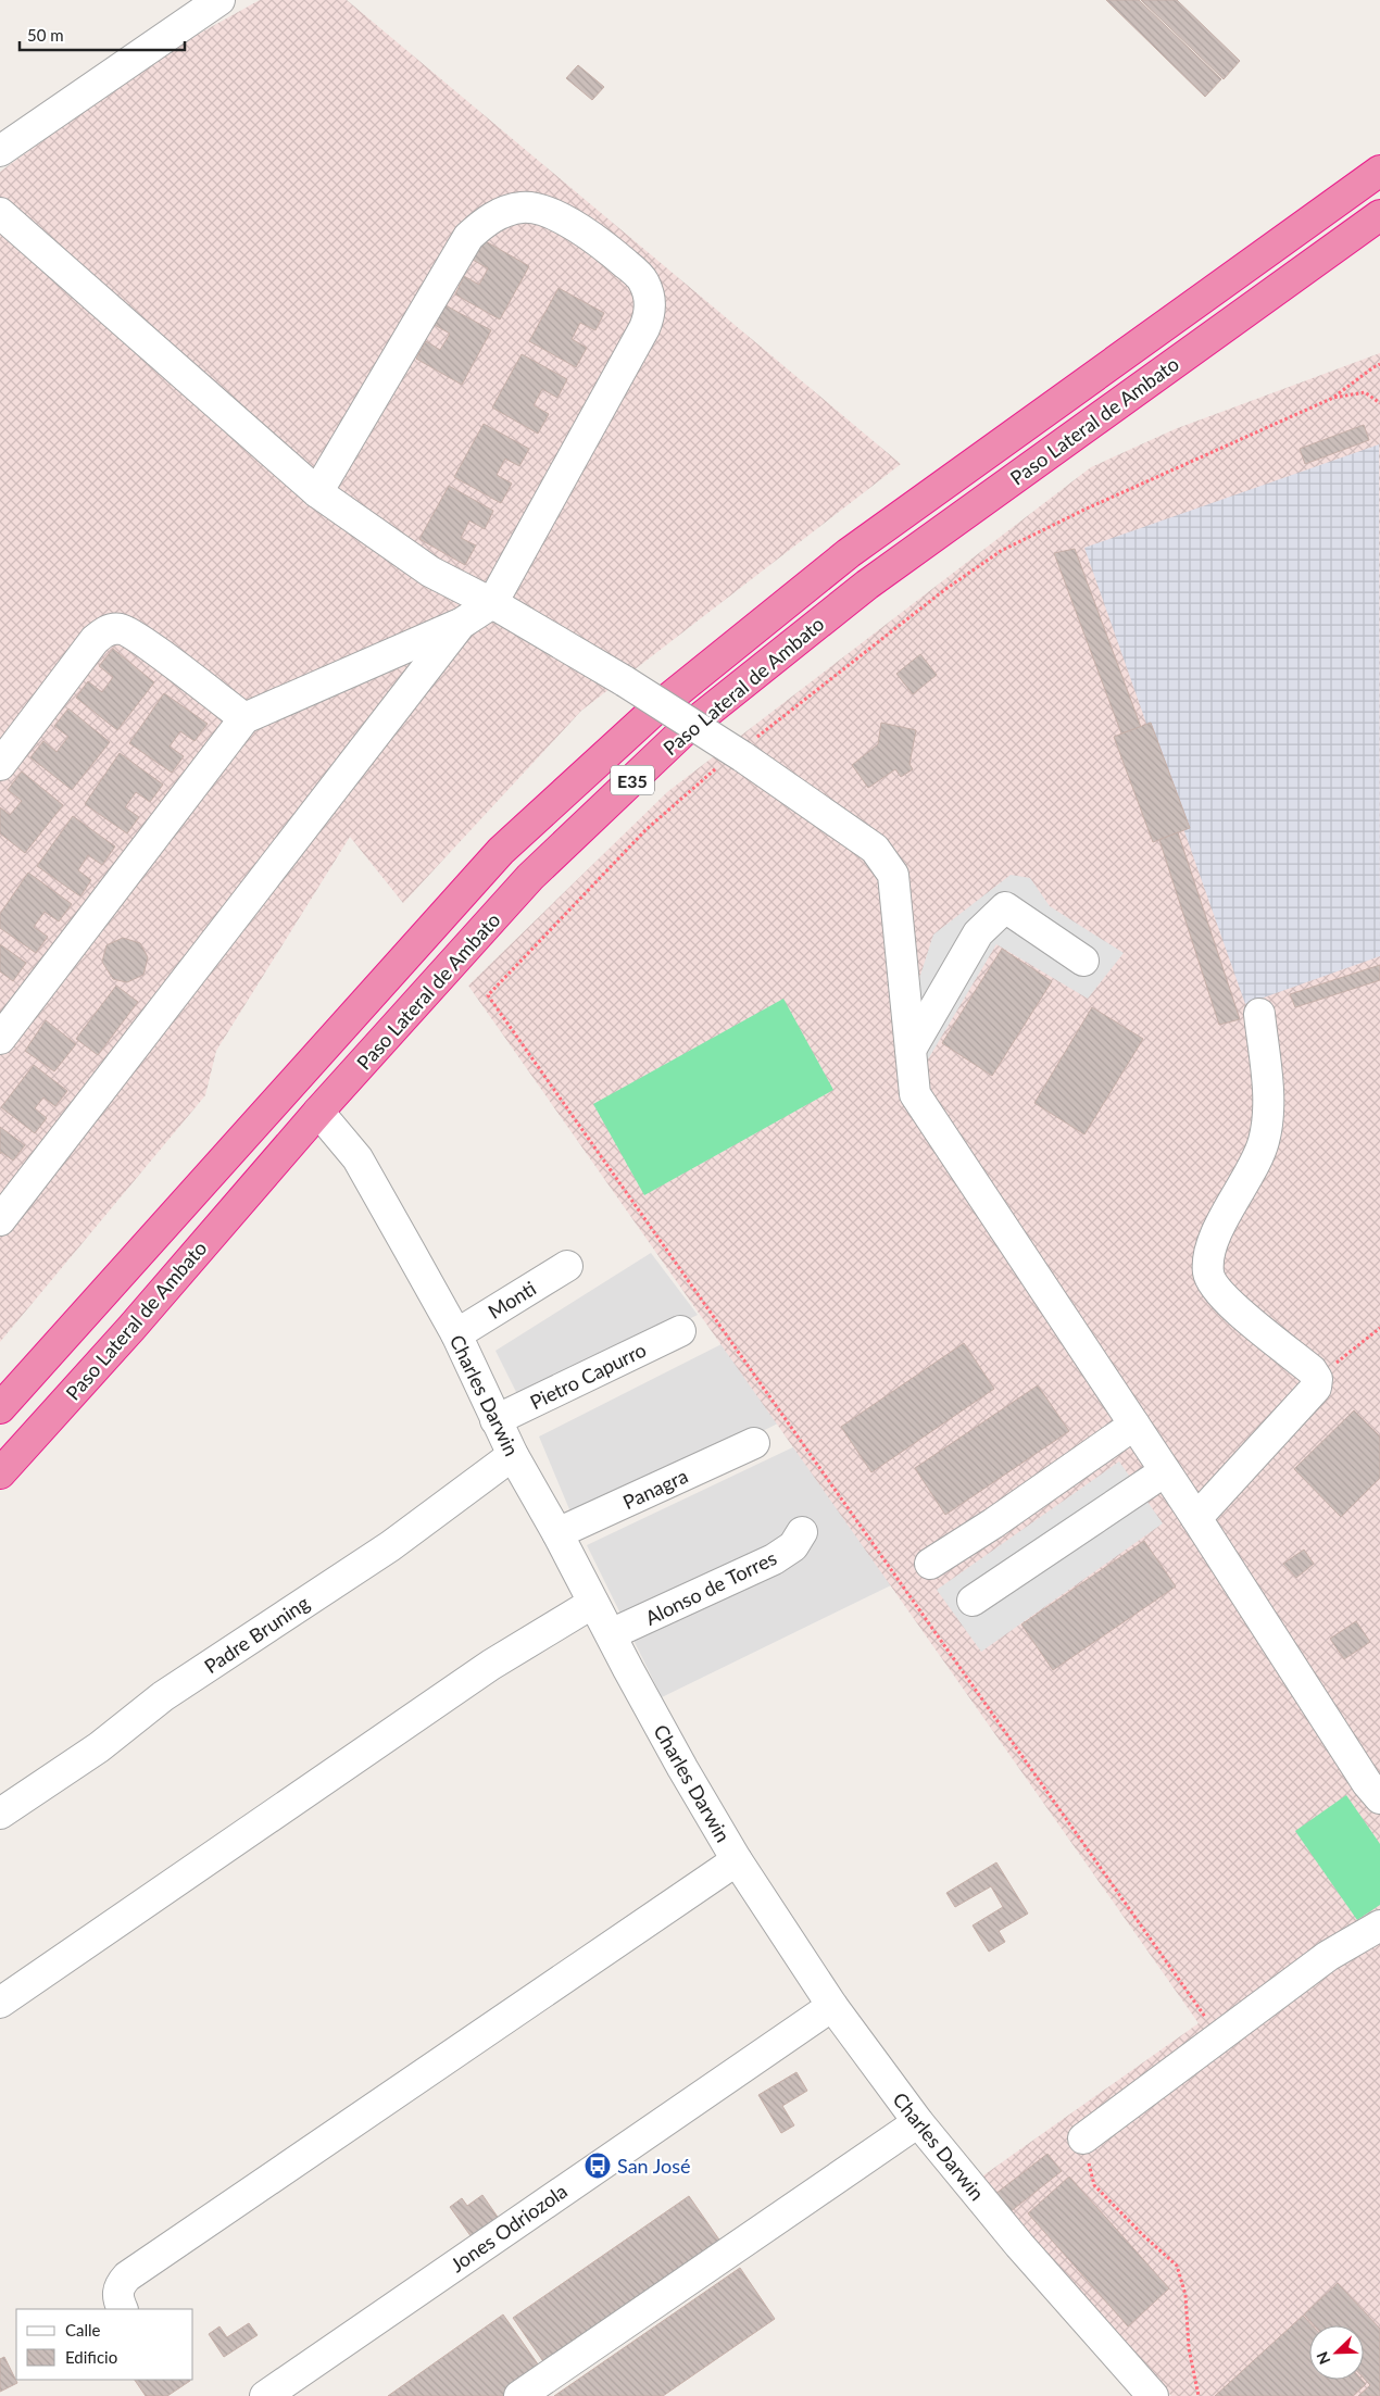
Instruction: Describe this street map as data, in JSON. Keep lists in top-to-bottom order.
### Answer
{
  "streets": {
    "highway": ["Paso Lateral de Ambato", "E35"],
    "street": [
      "Monti",
      "Pietro Capurro",
      "Charles Darwin",
      "Panagra",
      "Alonso de Torres",
      "Padre Bruning",
      "Jones Odriozola"
    ]
  },
  "crossings": [
    ["Paso Lateral de Ambato", "Charles Darwin"],
    ["Monti", "Charles Darwin"],
    ["Pietro Capurro", "Charles Darwin"],
    ["Charles Darwin", "Panagra"],
    ["Charles Darwin", "Alonso de Torres"],
    ["Charles Darwin", "Padre Bruning"],
    ["Charles Darwin", "Jones Odriozola"]
  ],
  "places": {
    "bus stop": ["San José"]
  },
  "legend": ["Calle", "Edificio"],
  "scale_bar": "50 m",
  "north": "bottom left"
}
